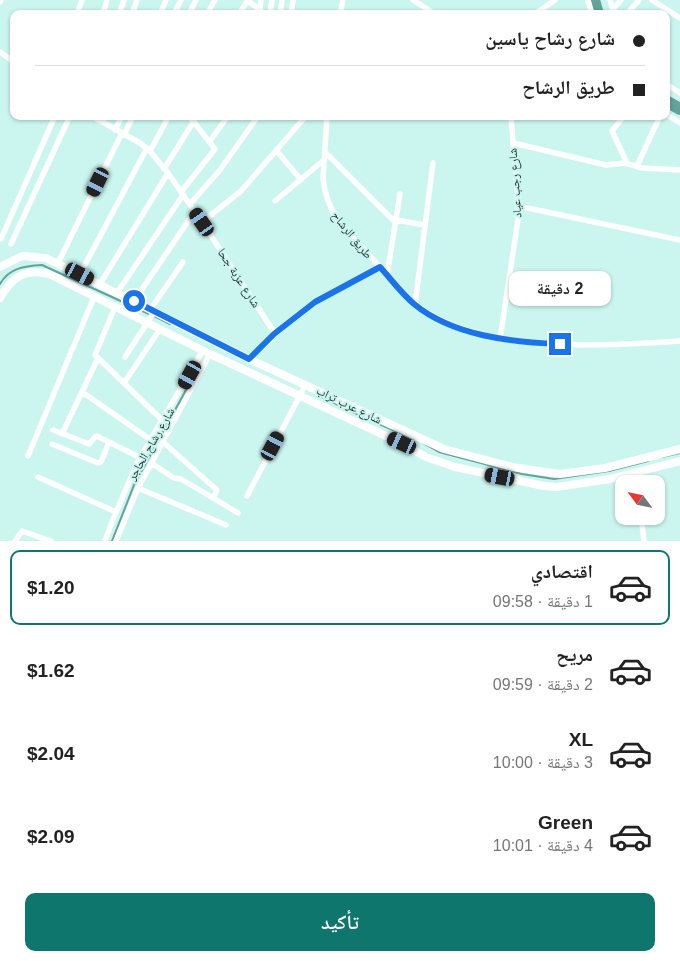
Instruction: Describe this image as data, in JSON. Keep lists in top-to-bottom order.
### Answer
{
  "streets": {
    "street": [
      "شارع رجب عياد",
      "طريق الرشاح",
      "شارع عزبة جحا",
      "شارع عرب تراب",
      "شارع رشاح الحاجر"
    ]
  },
  "crossings": [
    ["شارع رجب عياد", "طريق الرشاح"],
    ["شارع عرب تراب", "شارع رشاح الحاجر"]
  ],
  "north": "top left",
  "page": {
    "banner": ["شارع رشاح ياسين", "طريق الرشاح"],
    "bubble": "2 دقيقة",
    "list": [
      {
        "name": "اقتصادي",
        "note": "1 دقيقة · 09:58",
        "value": "$1.20"
      },
      {
        "name": "مريح",
        "note": "2 دقيقة · 09:59",
        "value": "$1.62"
      },
      {
        "name": "XL",
        "note": "3 دقيقة · 10:00",
        "value": "$2.04"
      },
      {
        "name": "Green",
        "note": "4 دقيقة · 10:01",
        "value": "$2.09"
      }
    ],
    "buttons": "تأكيد"
  }
}
